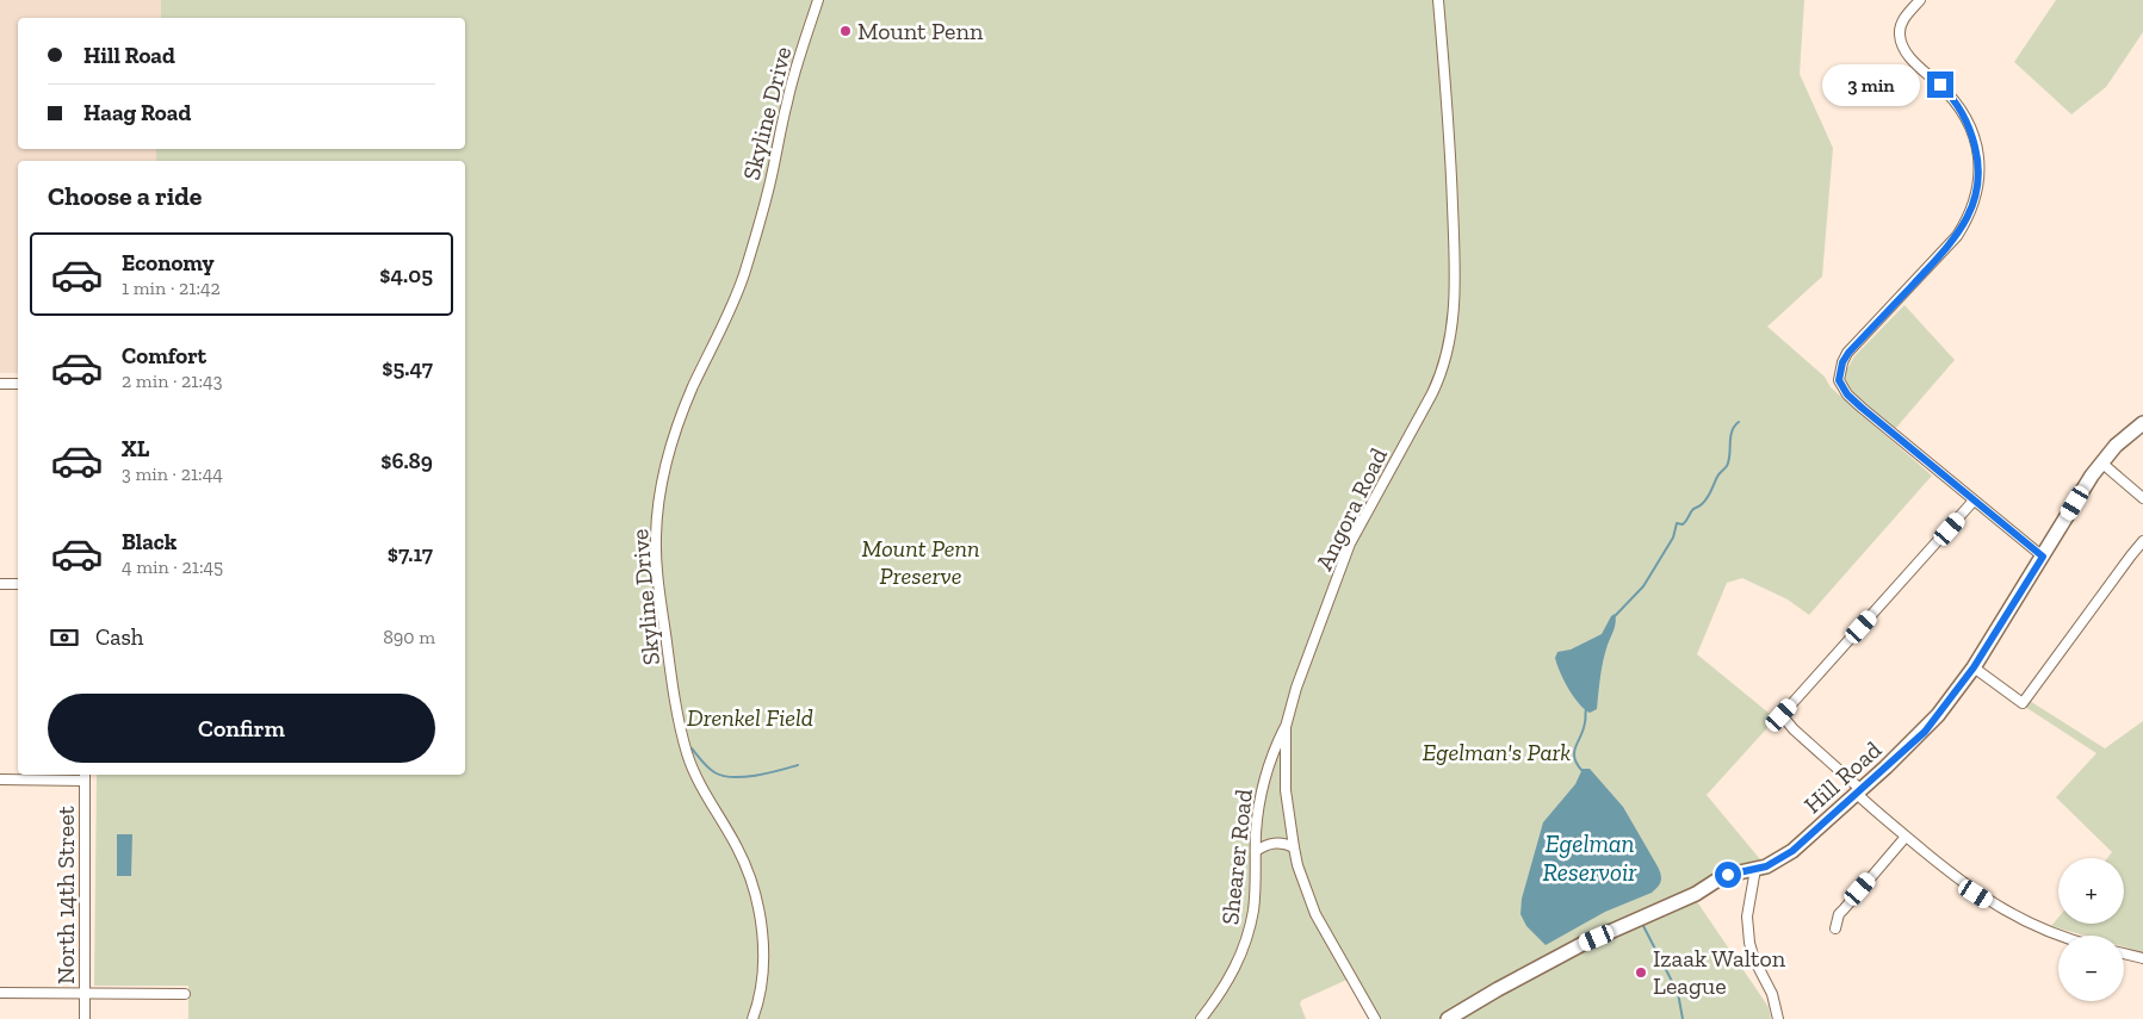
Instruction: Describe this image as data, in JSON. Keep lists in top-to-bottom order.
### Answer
{
  "streets": {
    "street": [
      "Skyline Drive",
      "Angora Road",
      "Hill Road",
      "Shearer Road",
      "North 14th Street"
    ]
  },
  "crossings": [
    ["Angora Road", "Shearer Road"]
  ],
  "water": ["Egelman Reservoir"],
  "parks": ["Mount Penn Preserve", "Drenkel Field", "Egelman's Park"],
  "places": ["Mount Penn", "Izaak Walton League"],
  "page": {
    "banner": ["Hill Road", "Haag Road"],
    "bubble": "3 min",
    "heading": "Choose a ride",
    "list": [
      {
        "name": "Economy",
        "note": "1 min · 21:42",
        "value": "$4.05"
      },
      {
        "name": "Comfort",
        "note": "2 min · 21:43",
        "value": "$5.47"
      },
      {
        "name": "XL",
        "note": "3 min · 21:44",
        "value": "$6.89"
      },
      {
        "name": "Black",
        "note": "4 min · 21:45",
        "value": "$7.17"
      }
    ],
    "pay": ["Cash", "890 m"],
    "buttons": "Confirm",
    "map_buttons": ["+", "−"]
  }
}
